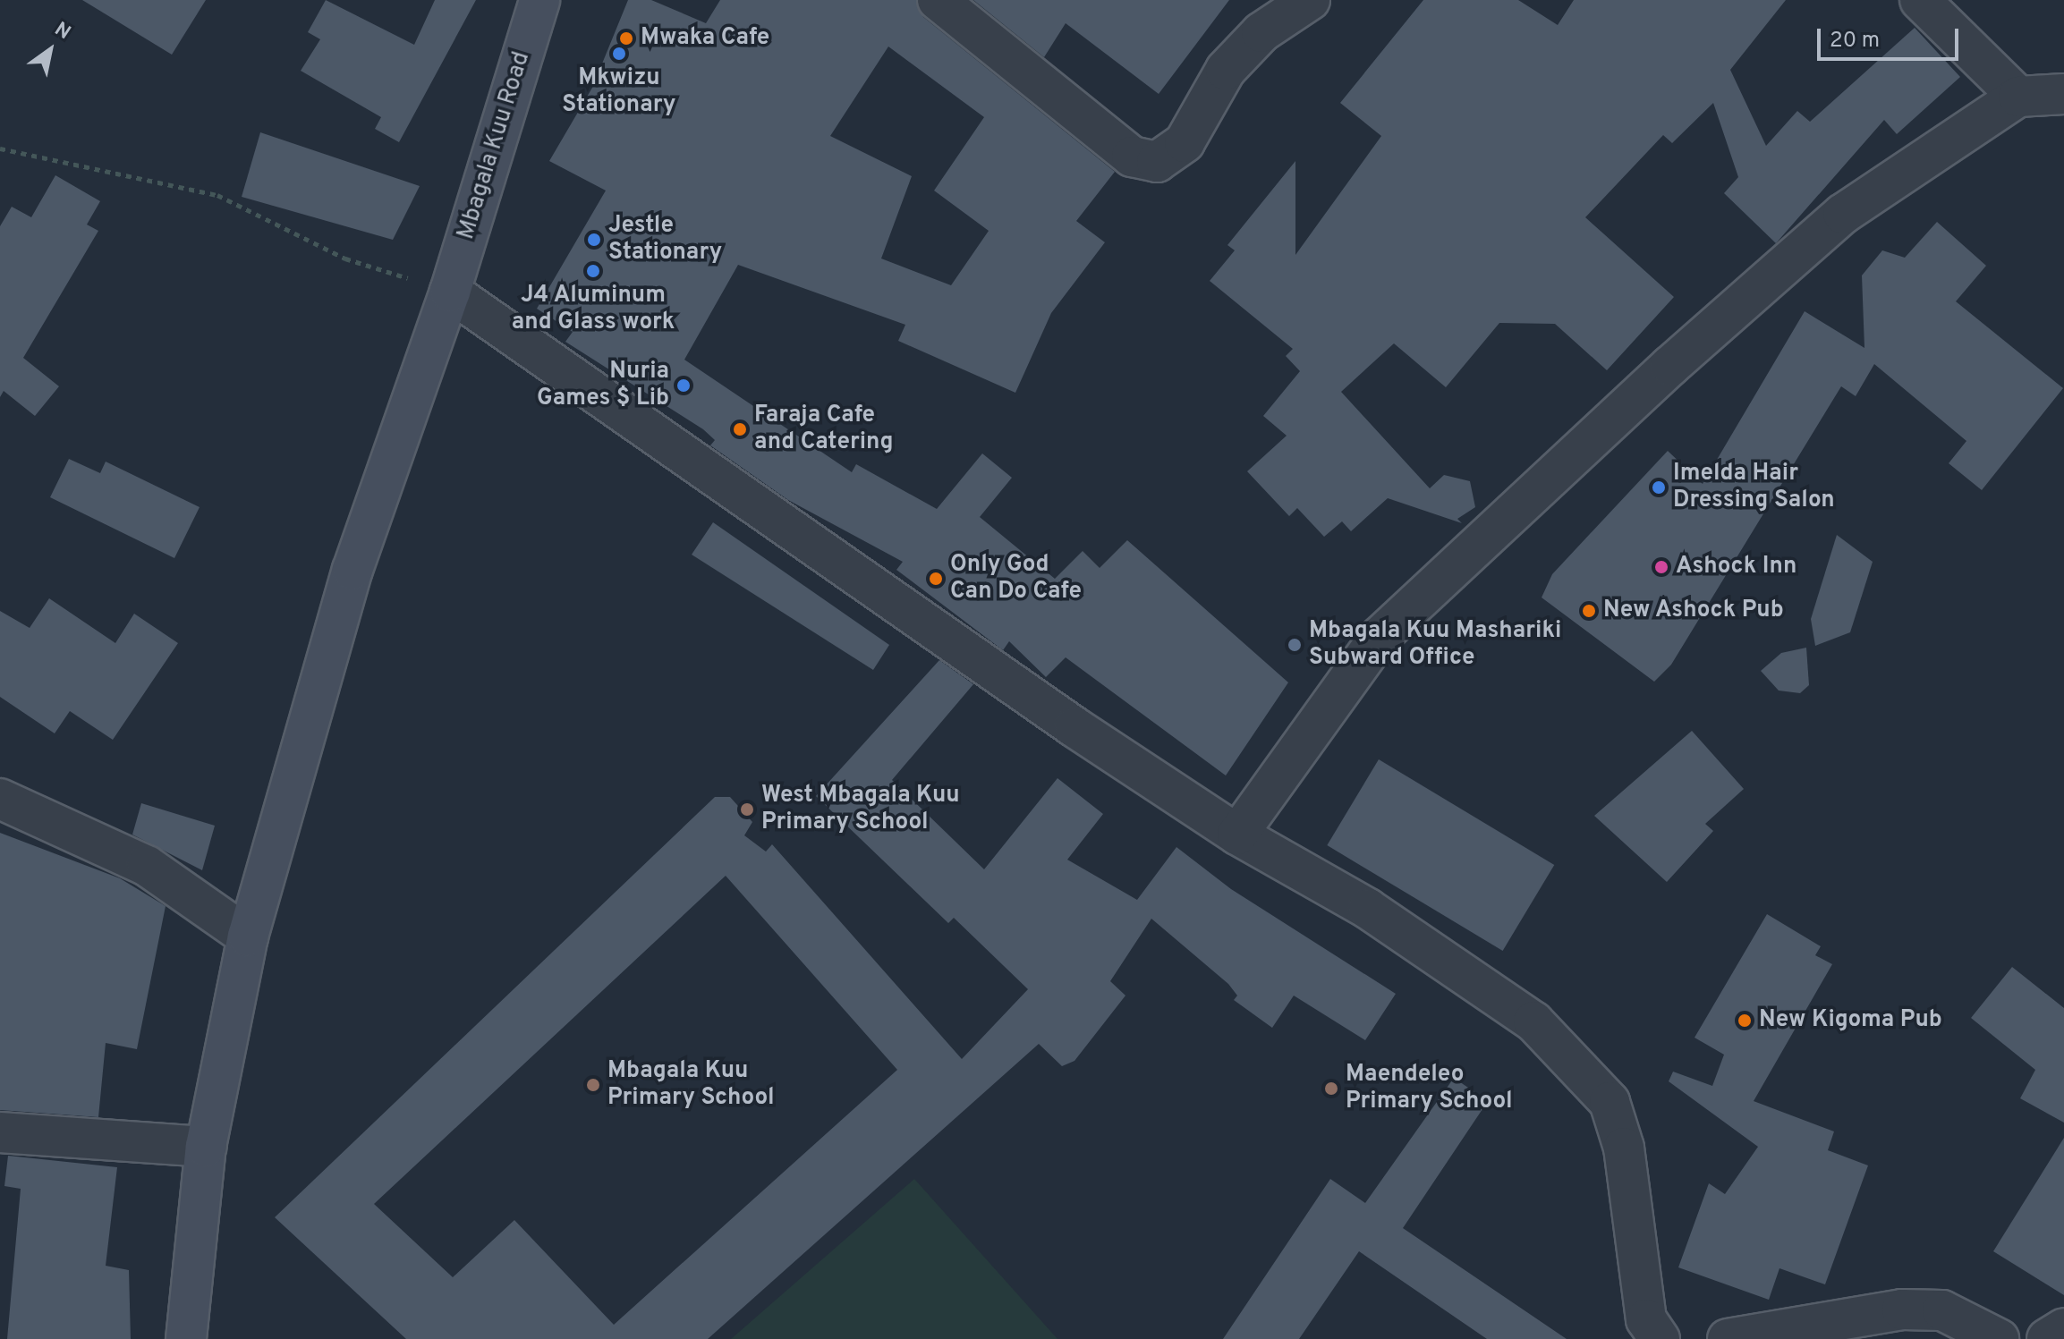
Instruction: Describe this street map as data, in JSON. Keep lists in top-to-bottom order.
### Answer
{
  "streets": {
    "street": ["Mbagala Kuu Road"]
  },
  "places": [
    "Mwaka Cafe",
    "Mkwizu Stationary",
    "Jestle Stationary",
    "J4 Aluminum and Glass work",
    "Nuria Games $ Lib",
    "Faraja Cafe and Catering",
    "Imelda Hair Dressing Salon",
    "Ashock Inn",
    "Only God Can Do Cafe",
    "New Ashock Pub",
    "Mbagala Kuu Mashariki Subward Office",
    "West Mbagala Kuu Primary School",
    "New Kigoma Pub",
    "Mbagala Kuu Primary School",
    "Maendeleo Primary School"
  ],
  "scale_bar": "20 m",
  "north": "top right"
}
